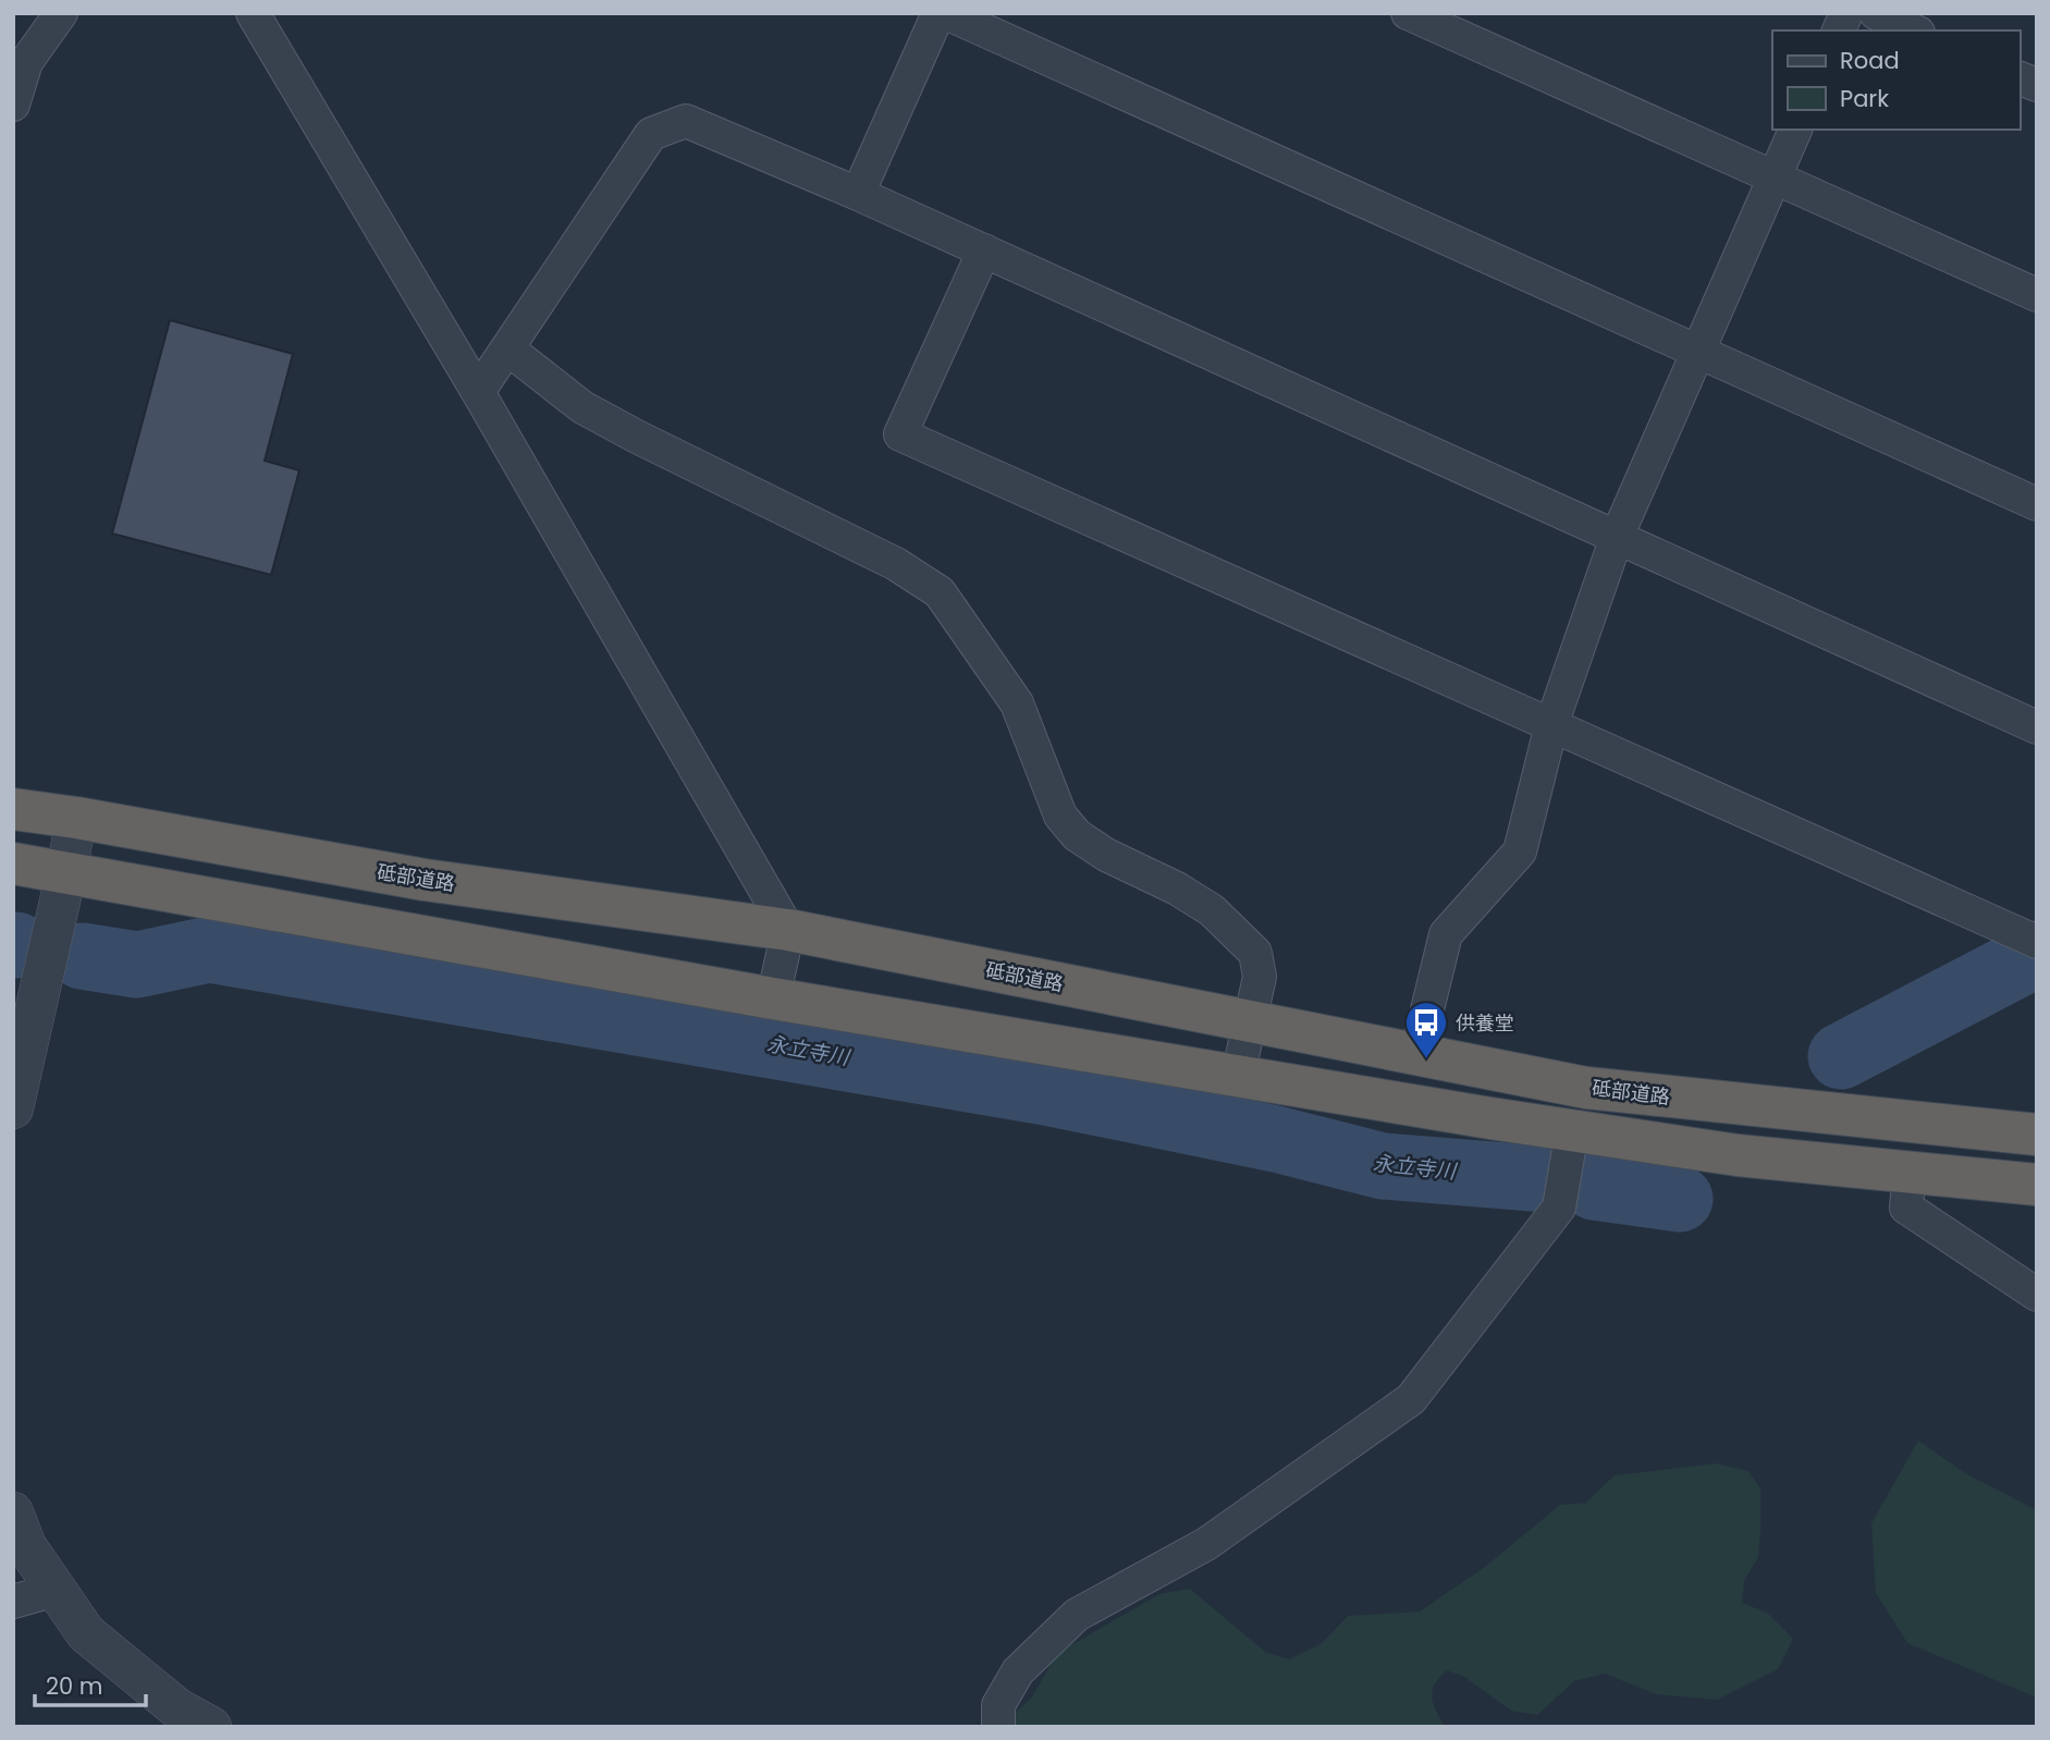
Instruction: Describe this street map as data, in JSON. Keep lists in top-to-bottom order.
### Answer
{
  "streets": {
    "highway": ["砥部道路"]
  },
  "water": ["永立寺川"],
  "places": {
    "bus stop": ["供養堂"]
  },
  "legend": ["Road", "Park"],
  "scale_bar": "20 m"
}
